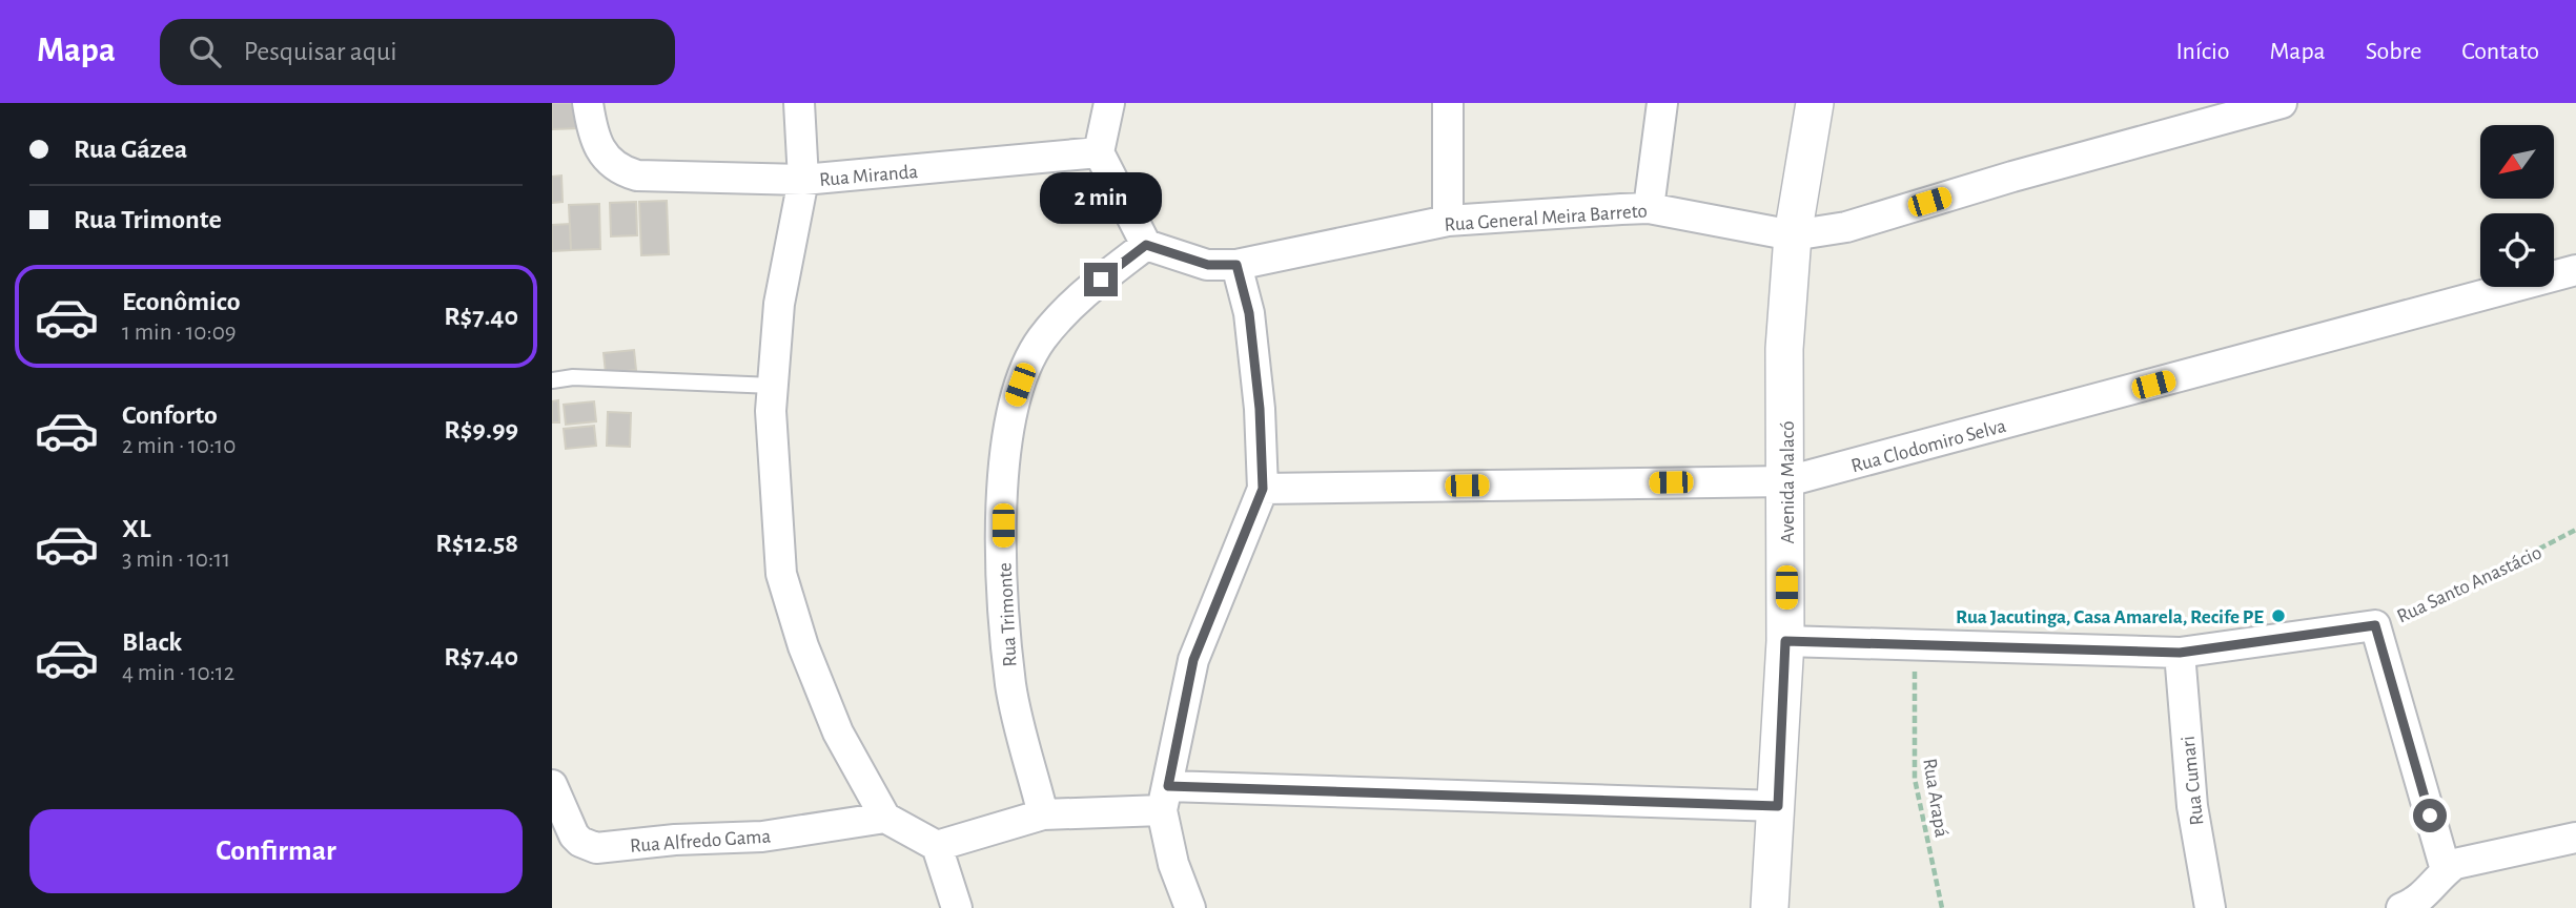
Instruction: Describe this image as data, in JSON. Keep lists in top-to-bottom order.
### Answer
{
  "streets": {
    "street": [
      "Rua Miranda",
      "Rua General Meira Barreto",
      "Rua Clodomiro Selva",
      "Avenida Malacó",
      "Rua Santo Anastácio",
      "Rua Trimonte",
      "Rua Cumari",
      "Rua Alfredo Gama"
    ],
    "path": ["Rua Arapá"]
  },
  "crossings": [
    ["Rua General Meira Barreto", "Avenida Malacó"],
    ["Rua General Meira Barreto", "Rua Trimonte"],
    ["Rua Clodomiro Selva", "Avenida Malacó"],
    ["Avenida Malacó", "Rua Santo Anastácio"],
    ["Rua Santo Anastácio", "Rua Cumari"],
    ["Rua Santo Anastácio", "Rua Arapá"]
  ],
  "places": ["Rua Jacutinga, Casa Amarela, Recife PE"],
  "north": "bottom left",
  "page": {
    "header": "Mapa",
    "search": "Pesquisar aqui",
    "nav": [
      "Início",
      "Mapa",
      "Sobre",
      "Contato"
    ],
    "banner": ["Rua Gázea", "Rua Trimonte"],
    "bubble": "2 min",
    "list": [
      {
        "name": "Econômico",
        "note": "1 min · 10:09",
        "value": "R$7.40"
      },
      {
        "name": "Conforto",
        "note": "2 min · 10:10",
        "value": "R$9.99"
      },
      {
        "name": "XL",
        "note": "3 min · 10:11",
        "value": "R$12.58"
      },
      {
        "name": "Black",
        "note": "4 min · 10:12",
        "value": "R$7.40"
      }
    ],
    "buttons": "Confirmar"
  }
}
